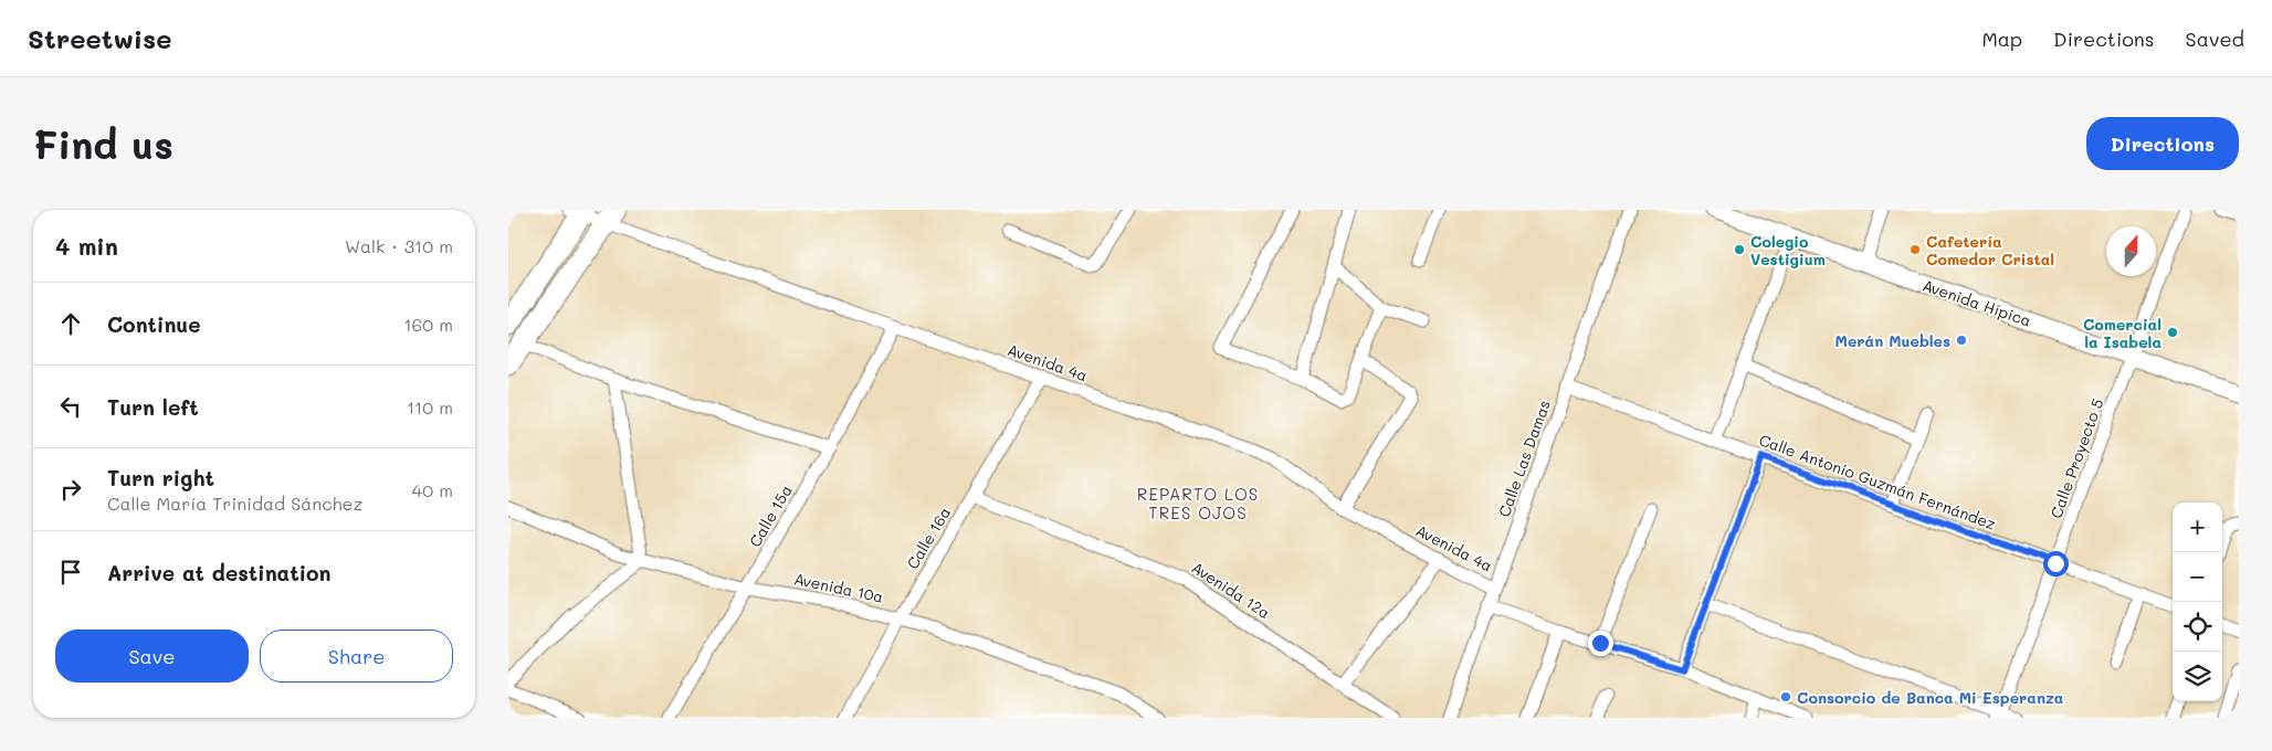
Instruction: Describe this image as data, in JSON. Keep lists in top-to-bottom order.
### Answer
{
  "streets": {
    "street": [
      "Avenida Hípica",
      "Avenida 4a",
      "Calle Las Damas",
      "Calle Proyecto 5",
      "Calle Antonio Guzmán Fernández",
      "Calle 15a",
      "Calle 16a",
      "Avenida 10a",
      "Avenida 12a"
    ]
  },
  "crossings": [
    ["Avenida Hípica", "Calle Proyecto 5"],
    ["Avenida 4a", "Calle Las Damas"],
    ["Avenida 4a", "Calle 15a"],
    ["Avenida 4a", "Calle 16a"],
    ["Calle Las Damas", "Calle Antonio Guzmán Fernández"],
    ["Calle Proyecto 5", "Calle Antonio Guzmán Fernández"],
    ["Calle 15a", "Avenida 10a"],
    ["Calle 16a", "Avenida 10a"],
    ["Calle 16a", "Avenida 12a"]
  ],
  "districts": ["REPARTO LOS TRES OJOS"],
  "places": [
    "Colegio Vestigium",
    "Cafetería Comedor Cristal",
    "Comercial la Isabela",
    "Merán Muebles",
    "Consorcio de Banca Mi Esperanza"
  ],
  "north": "top",
  "page": {
    "header": "Streetwise",
    "nav": ["Map", "Directions", "Saved"],
    "buttons": [
      "Directions",
      ["Save", "Share"]
    ],
    "title": "Find us",
    "heading": ["4 min", "Walk · 310 m"],
    "list": [
      ["Continue", "160 m"],
      ["Turn left", "110 m"],
      ["Turn right", "Calle María Trinidad Sánchez", "40 m"],
      "Arrive at destination"
    ],
    "map_buttons": ["+", "−"]
  }
}
